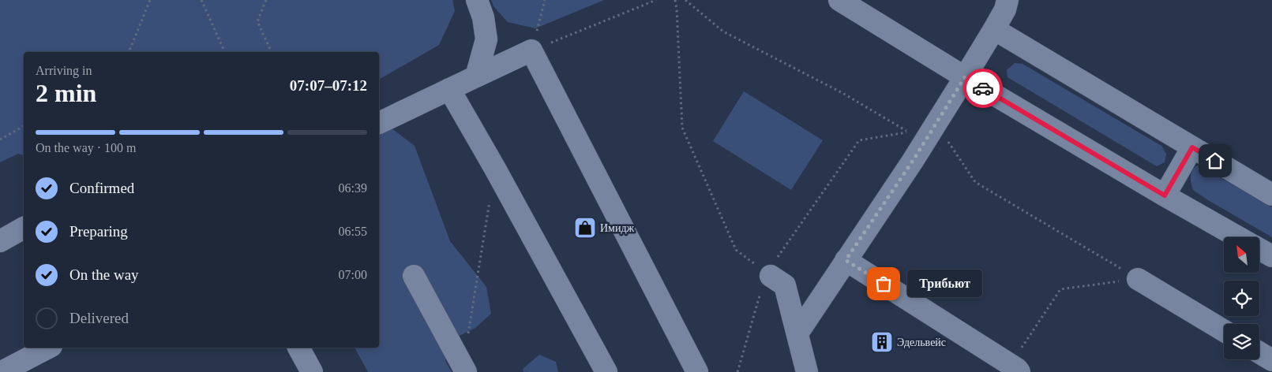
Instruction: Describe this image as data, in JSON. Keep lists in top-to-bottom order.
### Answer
{
  "places": {
    "shop": ["Имидж"],
    "other": ["Трибьют"],
    "building": ["Эдельвейс"]
  },
  "north": "top left",
  "page": {
    "heading": ["2 min", "Arriving in", "07:07–07:12"],
    "bar": "On the way · 100 m",
    "list": [
      ["Confirmed", "06:39"],
      ["Preparing", "06:55"],
      ["On the way", "07:00"],
      "Delivered"
    ],
    "bubble": "Трибьют"
  }
}
